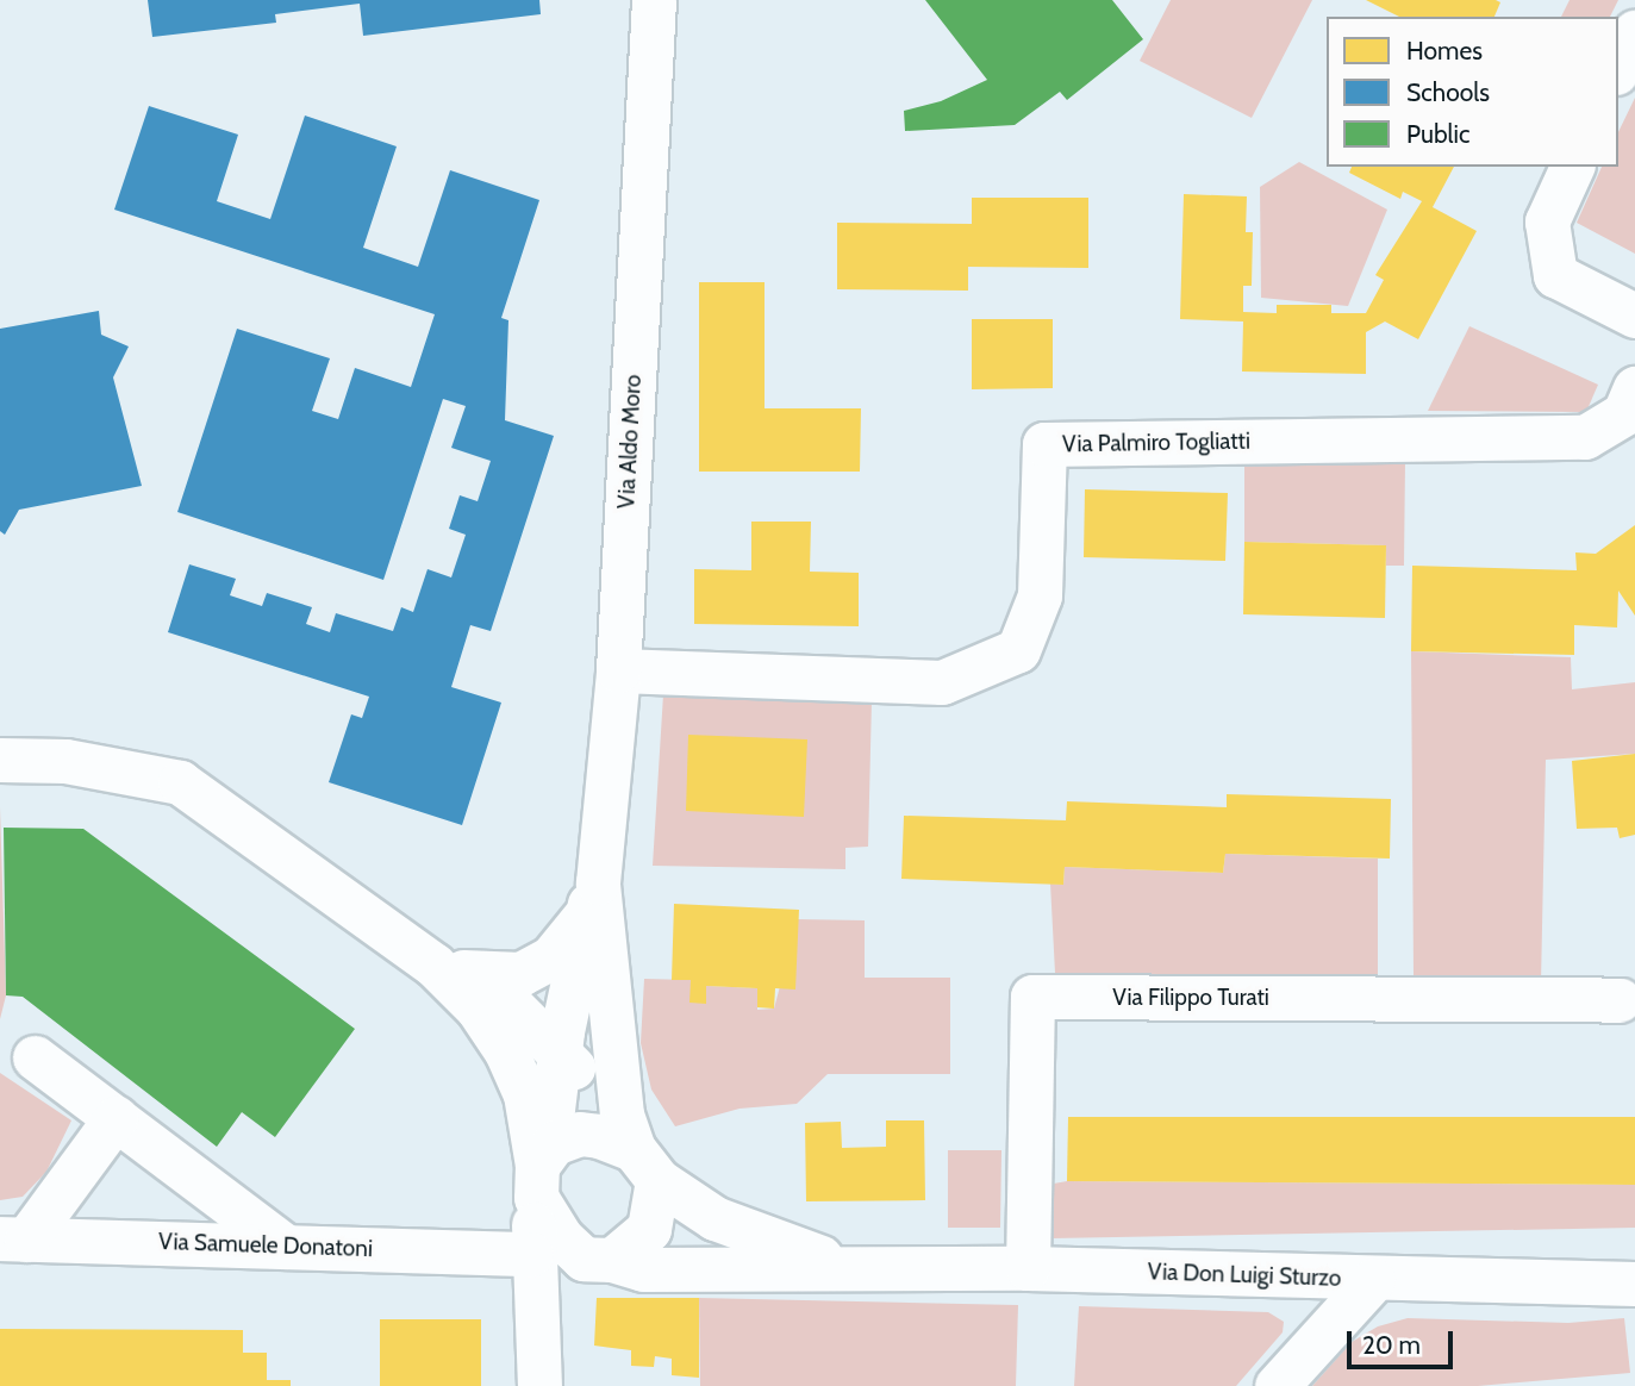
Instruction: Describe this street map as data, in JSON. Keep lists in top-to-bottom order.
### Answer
{
  "streets": {
    "street": [
      "Via Aldo Moro",
      "Via Palmiro Togliatti",
      "Via Filippo Turati",
      "Via Samuele Donatoni",
      "Via Don Luigi Sturzo"
    ]
  },
  "crossings": [
    ["Via Aldo Moro", "Via Palmiro Togliatti"],
    ["Via Filippo Turati", "Via Don Luigi Sturzo"]
  ],
  "legend": ["Homes", "Schools", "Public"],
  "scale_bar": "20 m"
}
